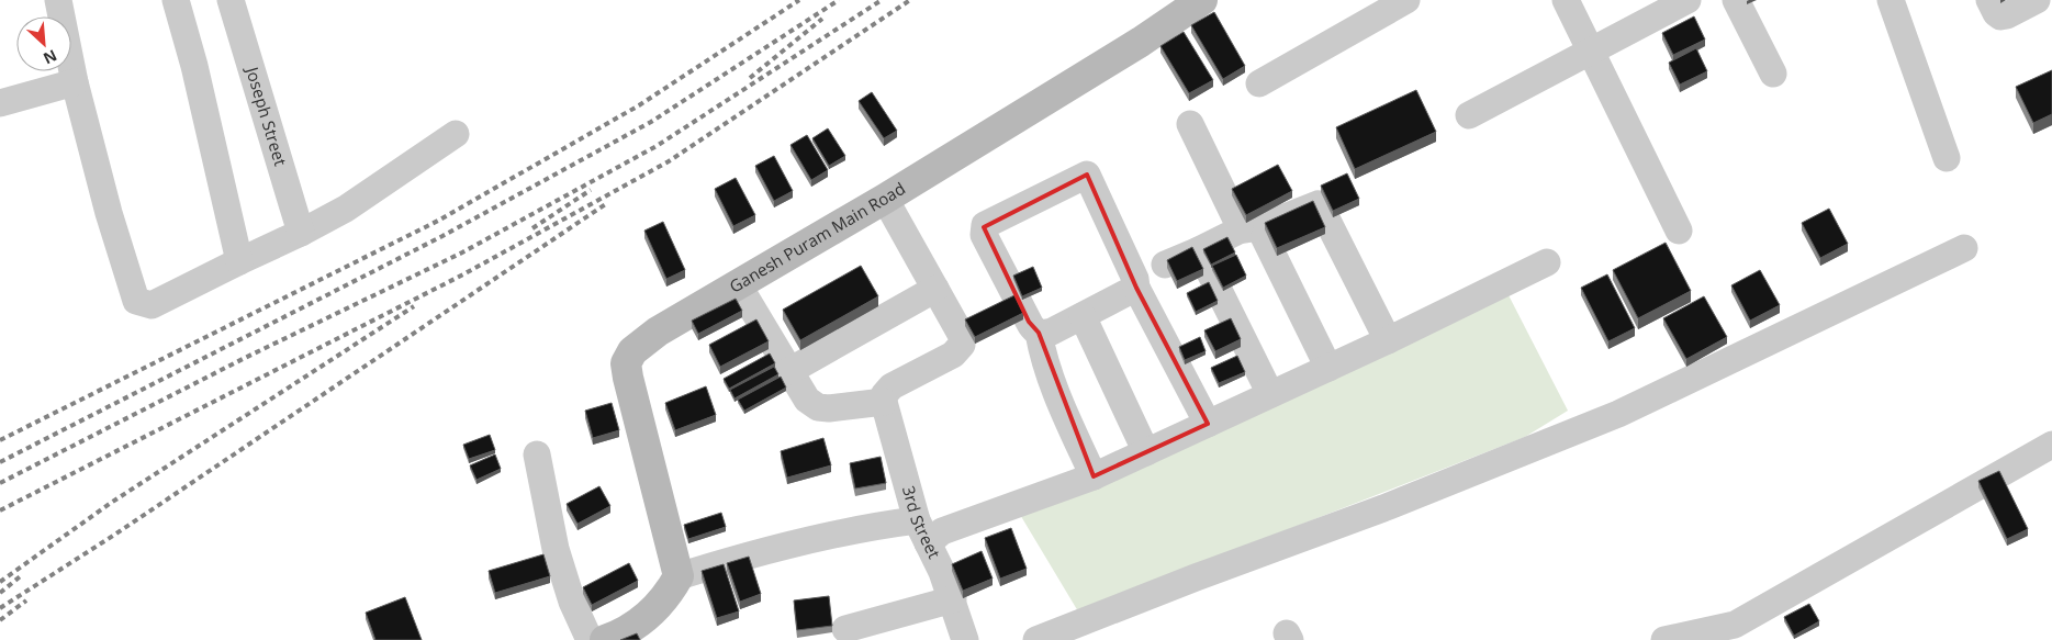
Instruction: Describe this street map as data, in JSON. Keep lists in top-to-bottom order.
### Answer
{
  "streets": {
    "street": ["Joseph Street", "Ganesh Puram Main Road", "3rd Street"]
  },
  "north": "bottom right"
}
